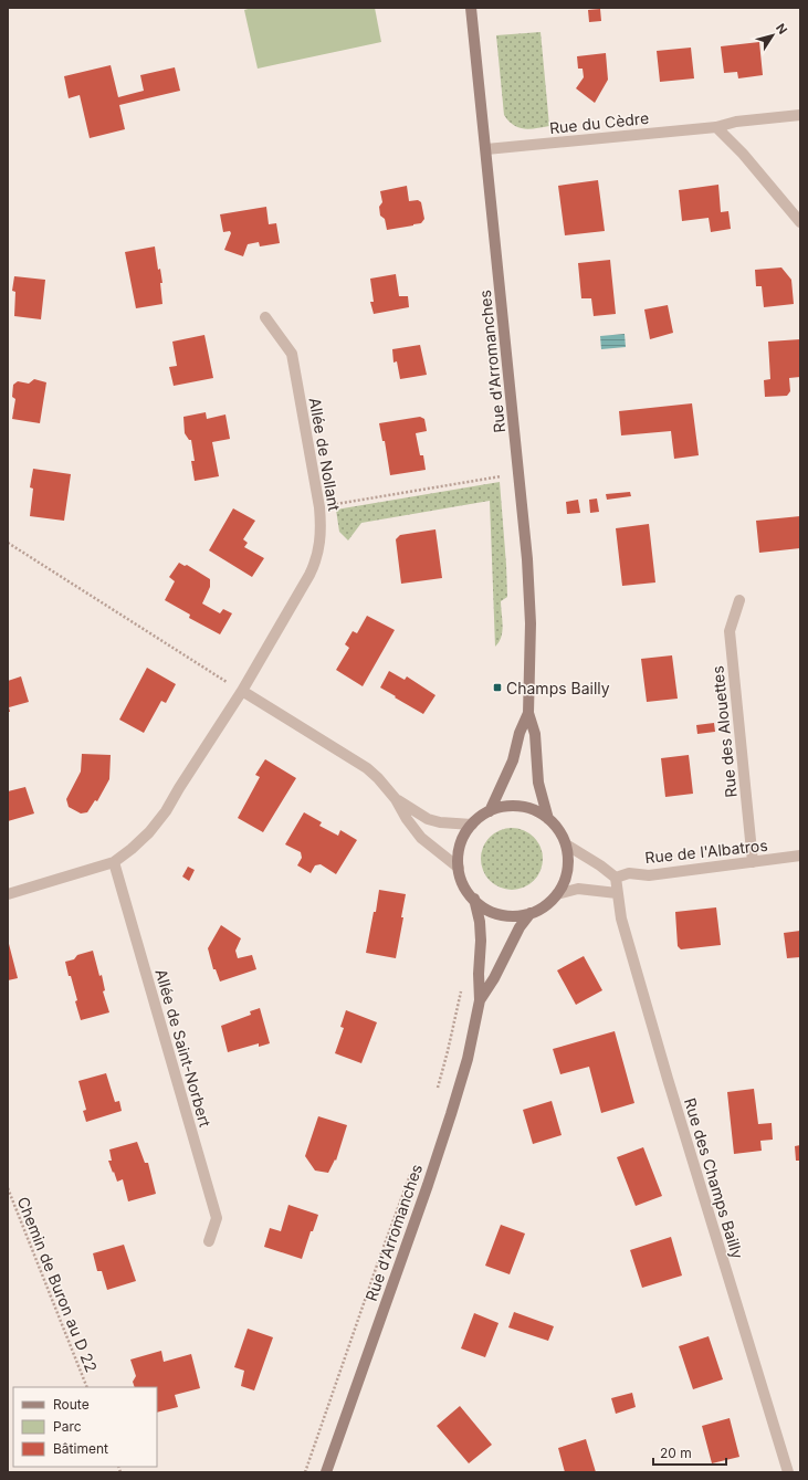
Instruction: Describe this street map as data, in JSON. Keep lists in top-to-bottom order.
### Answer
{
  "streets": {
    "main road": ["Rue d'Arromanches"],
    "street": [
      "Rue du Cèdre",
      "Allée de Nollant",
      "Rue des Alouettes",
      "Rue de l'Albatros",
      "Allée de Saint-Norbert",
      "Rue des Champs Bailly"
    ],
    "path": ["Chemin de Buron au D 22"]
  },
  "crossings": [
    ["Rue du Cèdre", "Rue d'Arromanches"],
    ["Allée de Nollant", "Allée de Saint-Norbert"],
    ["Rue des Alouettes", "Rue de l'Albatros"],
    ["Rue de l'Albatros", "Rue des Champs Bailly"]
  ],
  "places": {
    "transit": ["Champs Bailly"]
  },
  "legend": ["Route", "Parc", "Bâtiment"],
  "scale_bar": "20 m",
  "north": "top right"
}
